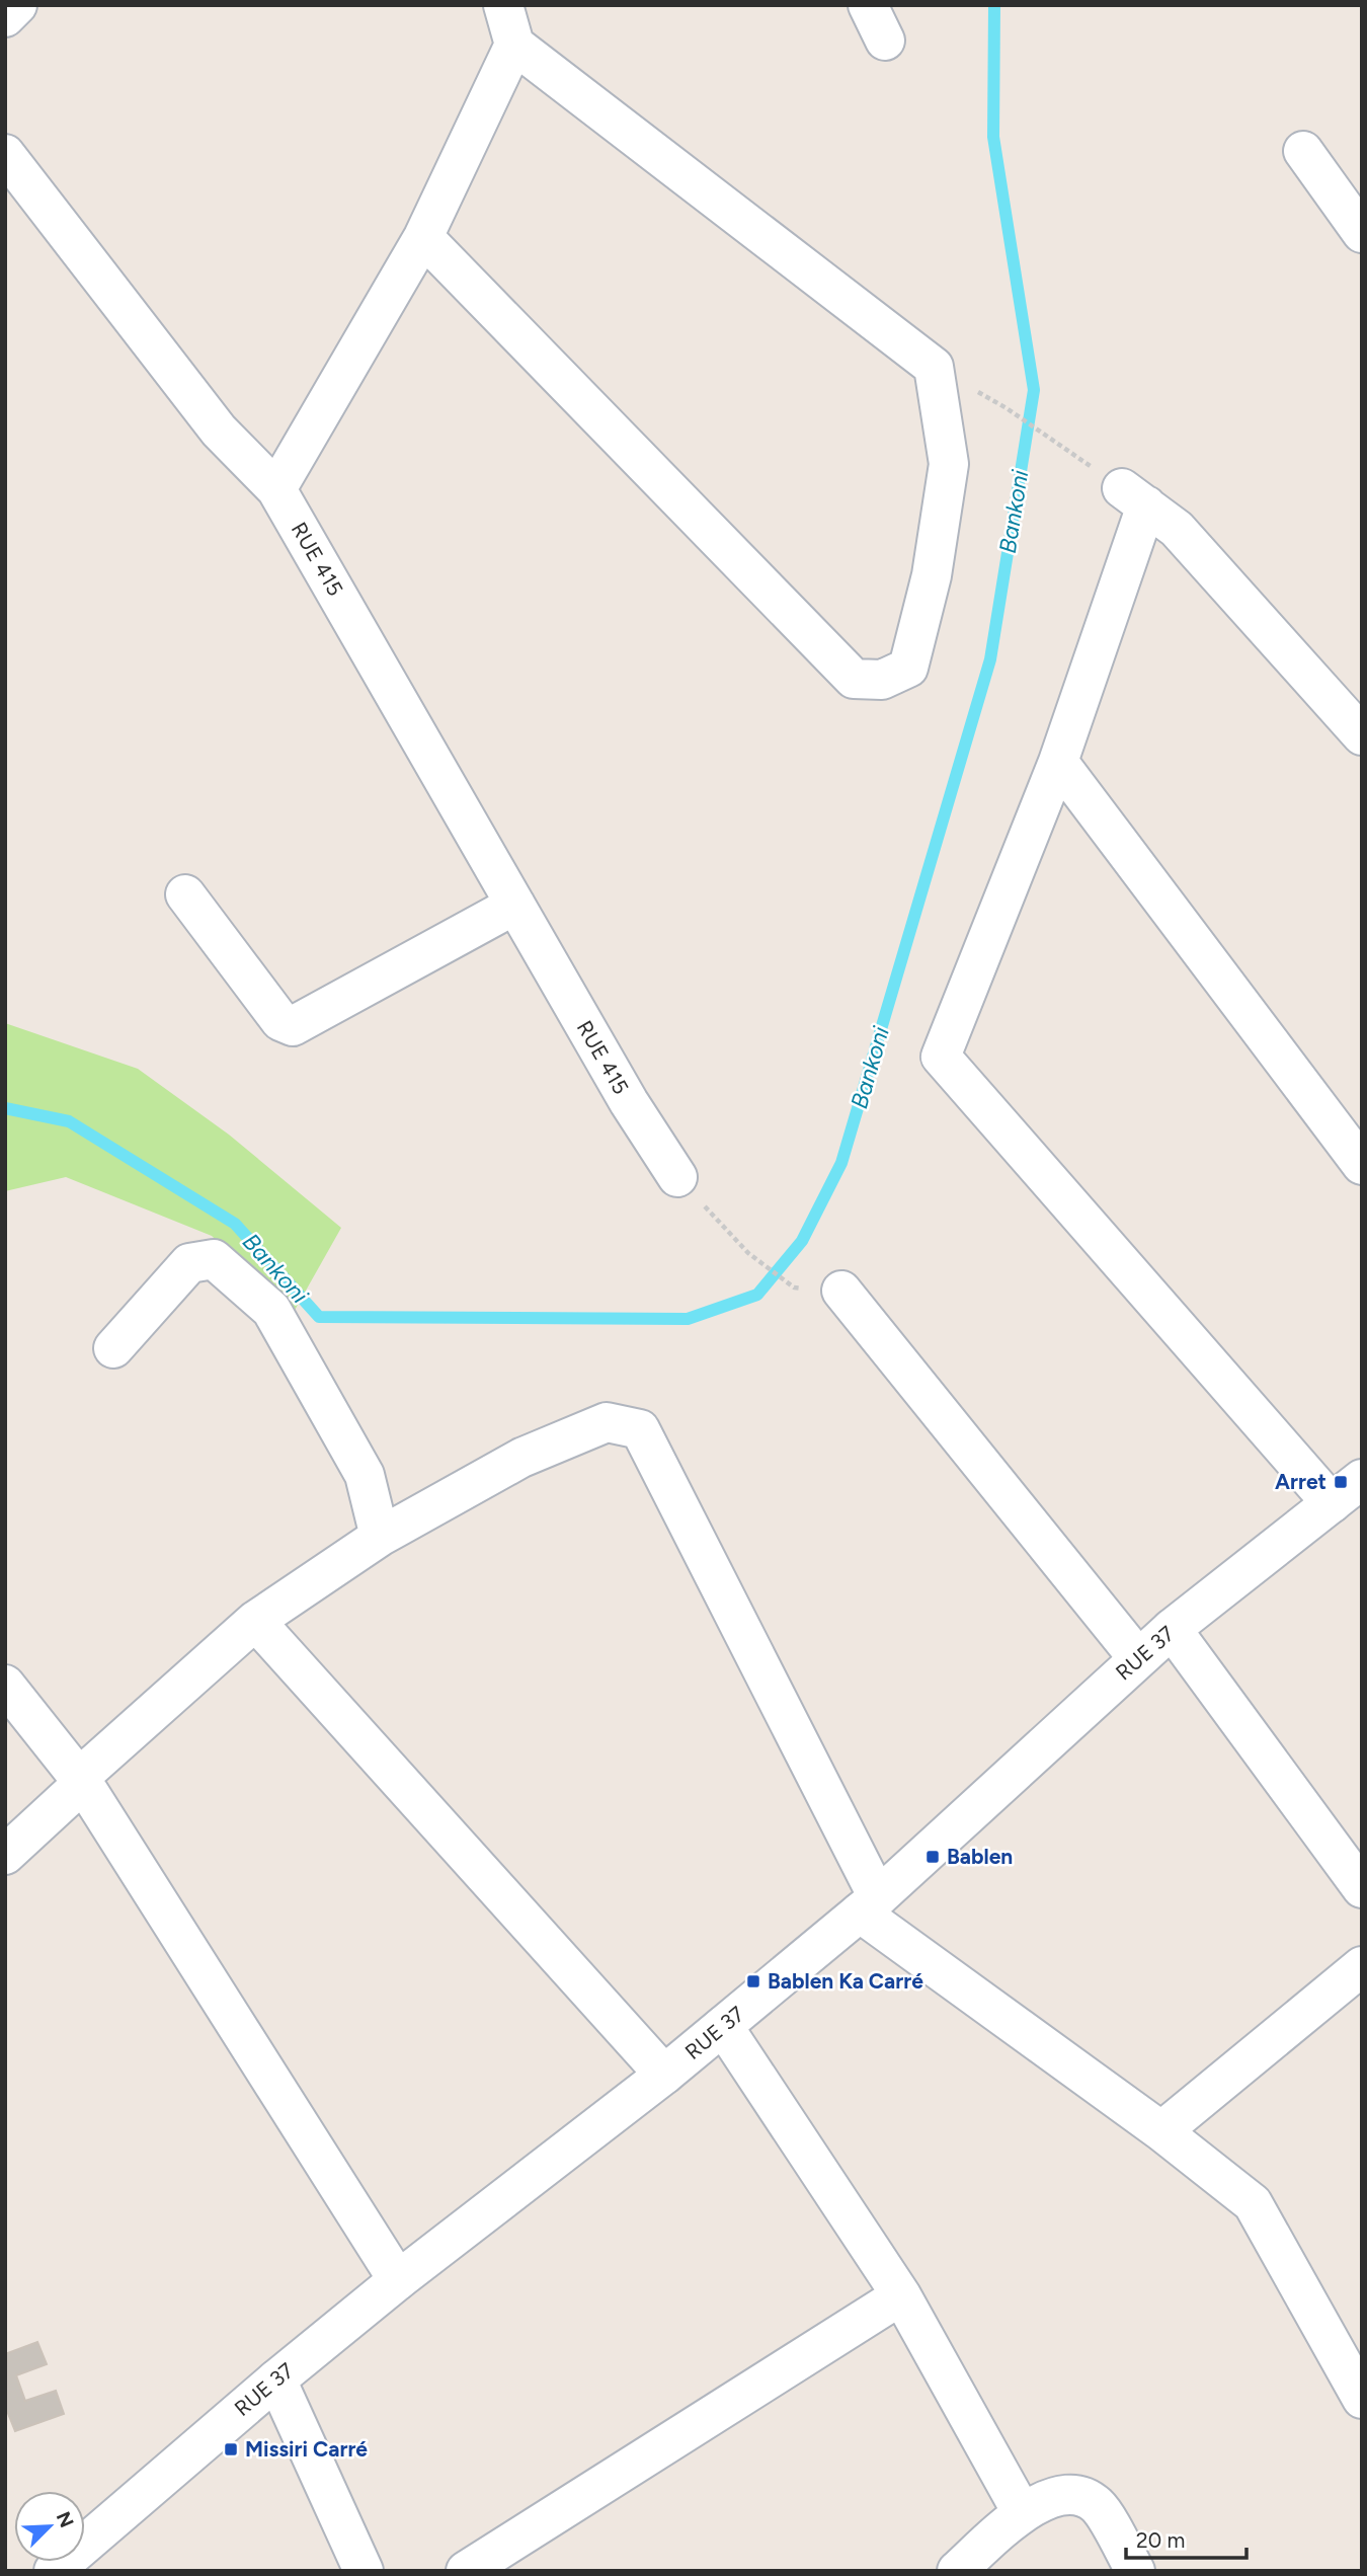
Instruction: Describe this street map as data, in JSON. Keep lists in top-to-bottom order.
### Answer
{
  "streets": {
    "street": ["RUE 415", "RUE 37"]
  },
  "water": ["Bankoni"],
  "places": {
    "transit": [
      "Arret",
      "Bablen",
      "Bablen Ka Carré",
      "Missiri Carré"
    ]
  },
  "scale_bar": "20 m",
  "north": "top right"
}
